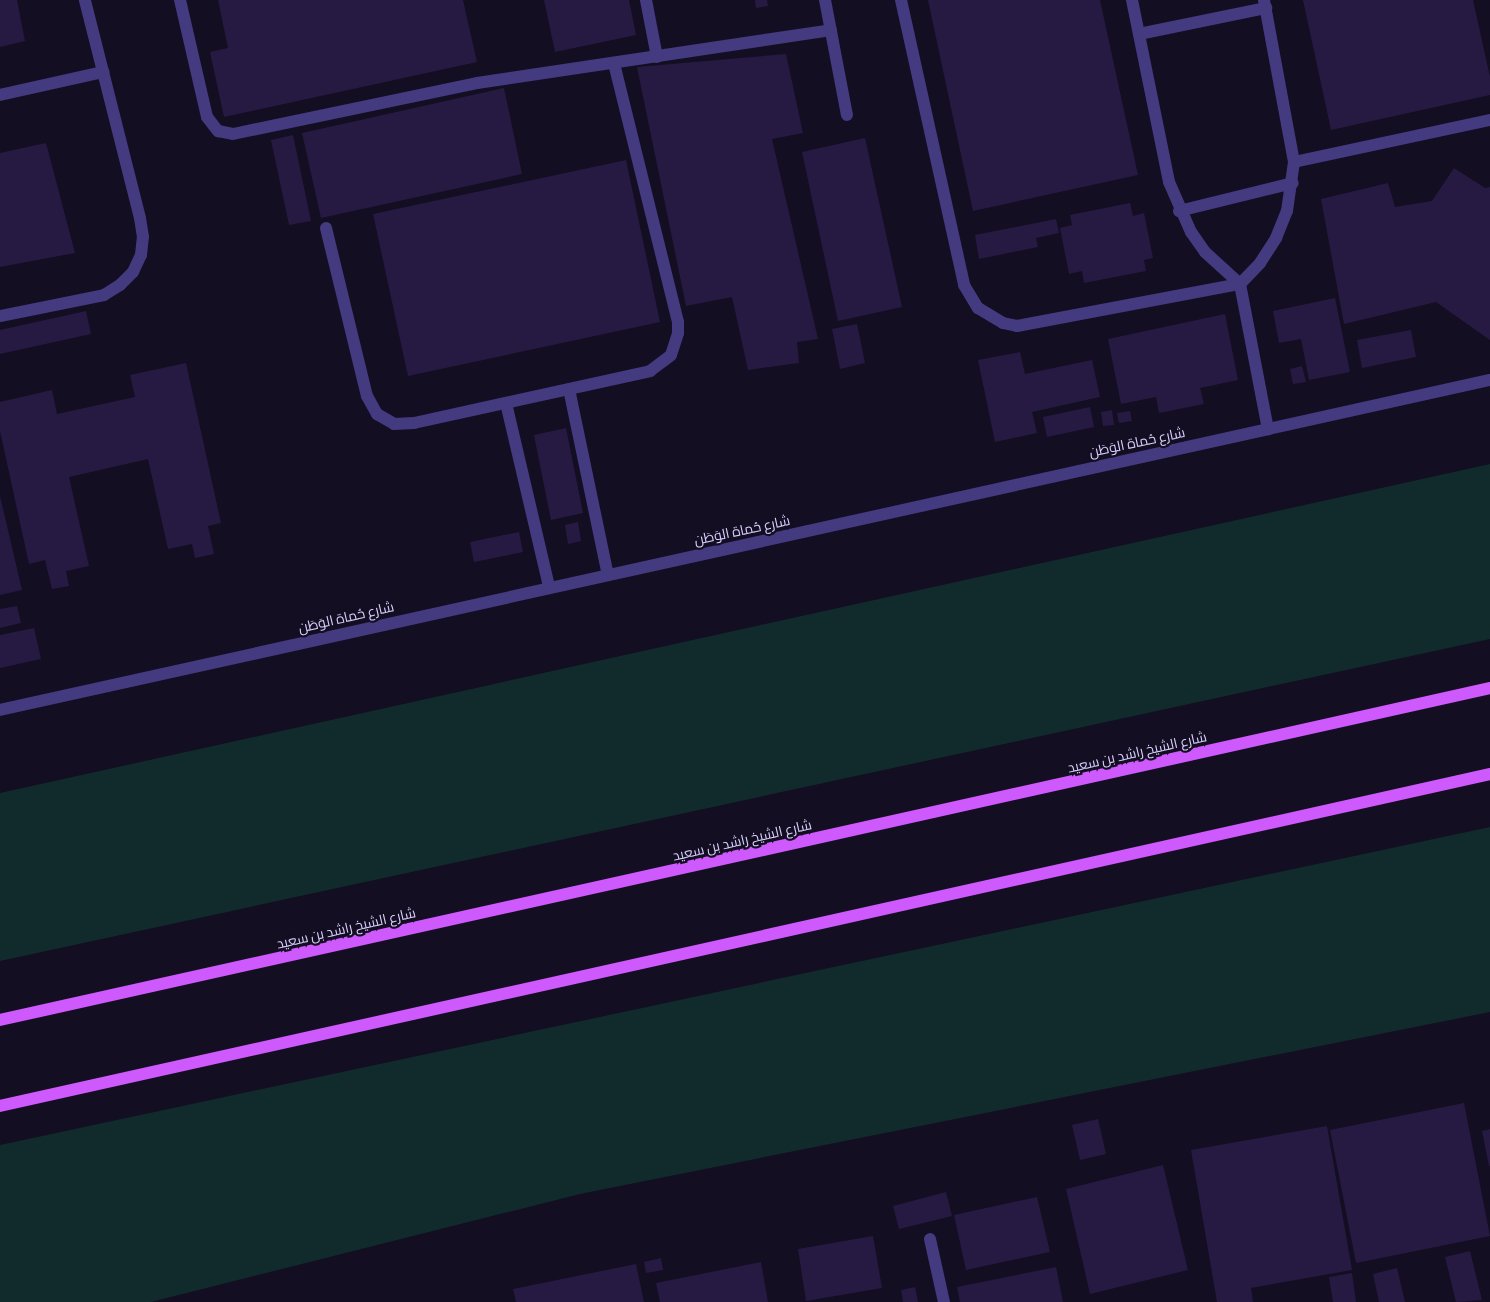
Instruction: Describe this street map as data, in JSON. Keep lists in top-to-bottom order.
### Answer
{
  "streets": {
    "main road": ["شارع الشيخ راشد بن سعيد"],
    "street": ["شارع حُماة الوَطَن"]
  }
}
